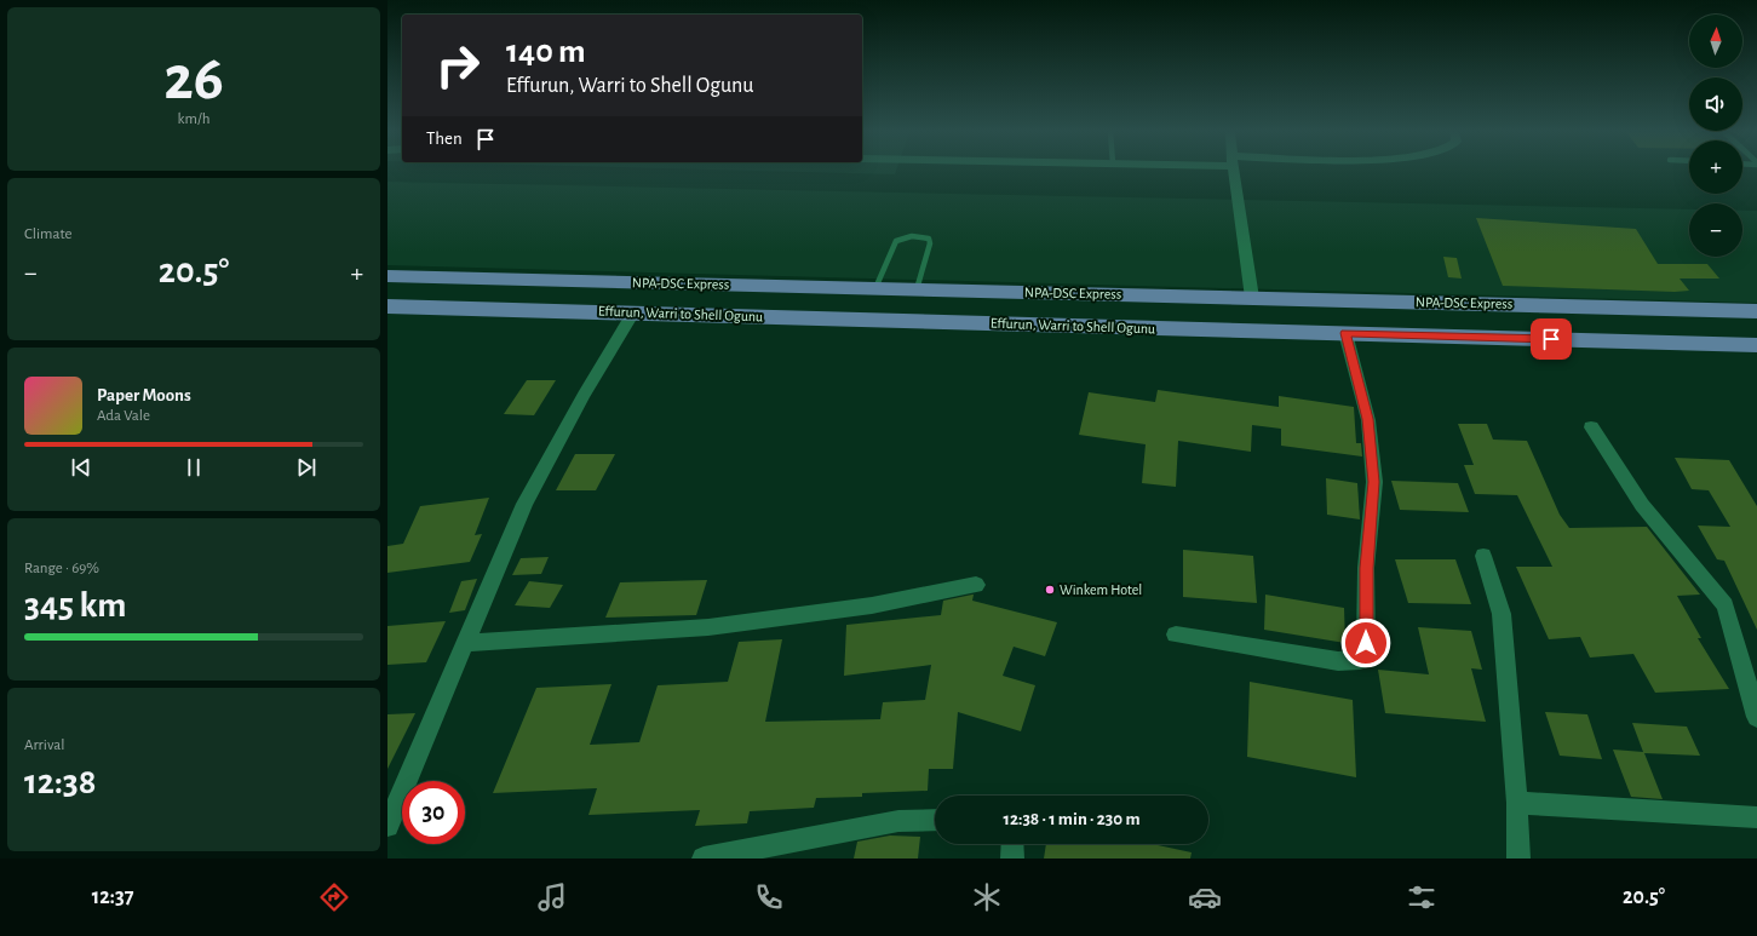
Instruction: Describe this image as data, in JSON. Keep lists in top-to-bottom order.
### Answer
{
  "streets": {
    "main road": ["NPA-DSC Express", "Effurun, Warri to Shell Ogunu"]
  },
  "places": ["Winkem Hotel"],
  "north": "top",
  "page": {
    "tile": [
      ["26", "km/h"],
      "Climate",
      ["Range · 69%", "345 km"],
      ["Arrival", "12:38"]
    ],
    "map_buttons": ["+", "−"],
    "turn": ["140 m", "Effurun, Warri to Shell Ogunu"],
    "then": "Then",
    "heat": ["−", "20.5°", "+"],
    "song": ["Paper Moons", "Ada Vale"],
    "limit": "30",
    "trip": "12:38 · 1 min · 230 m",
    "tabs": ["12:37", "20.5°"]
  }
}
